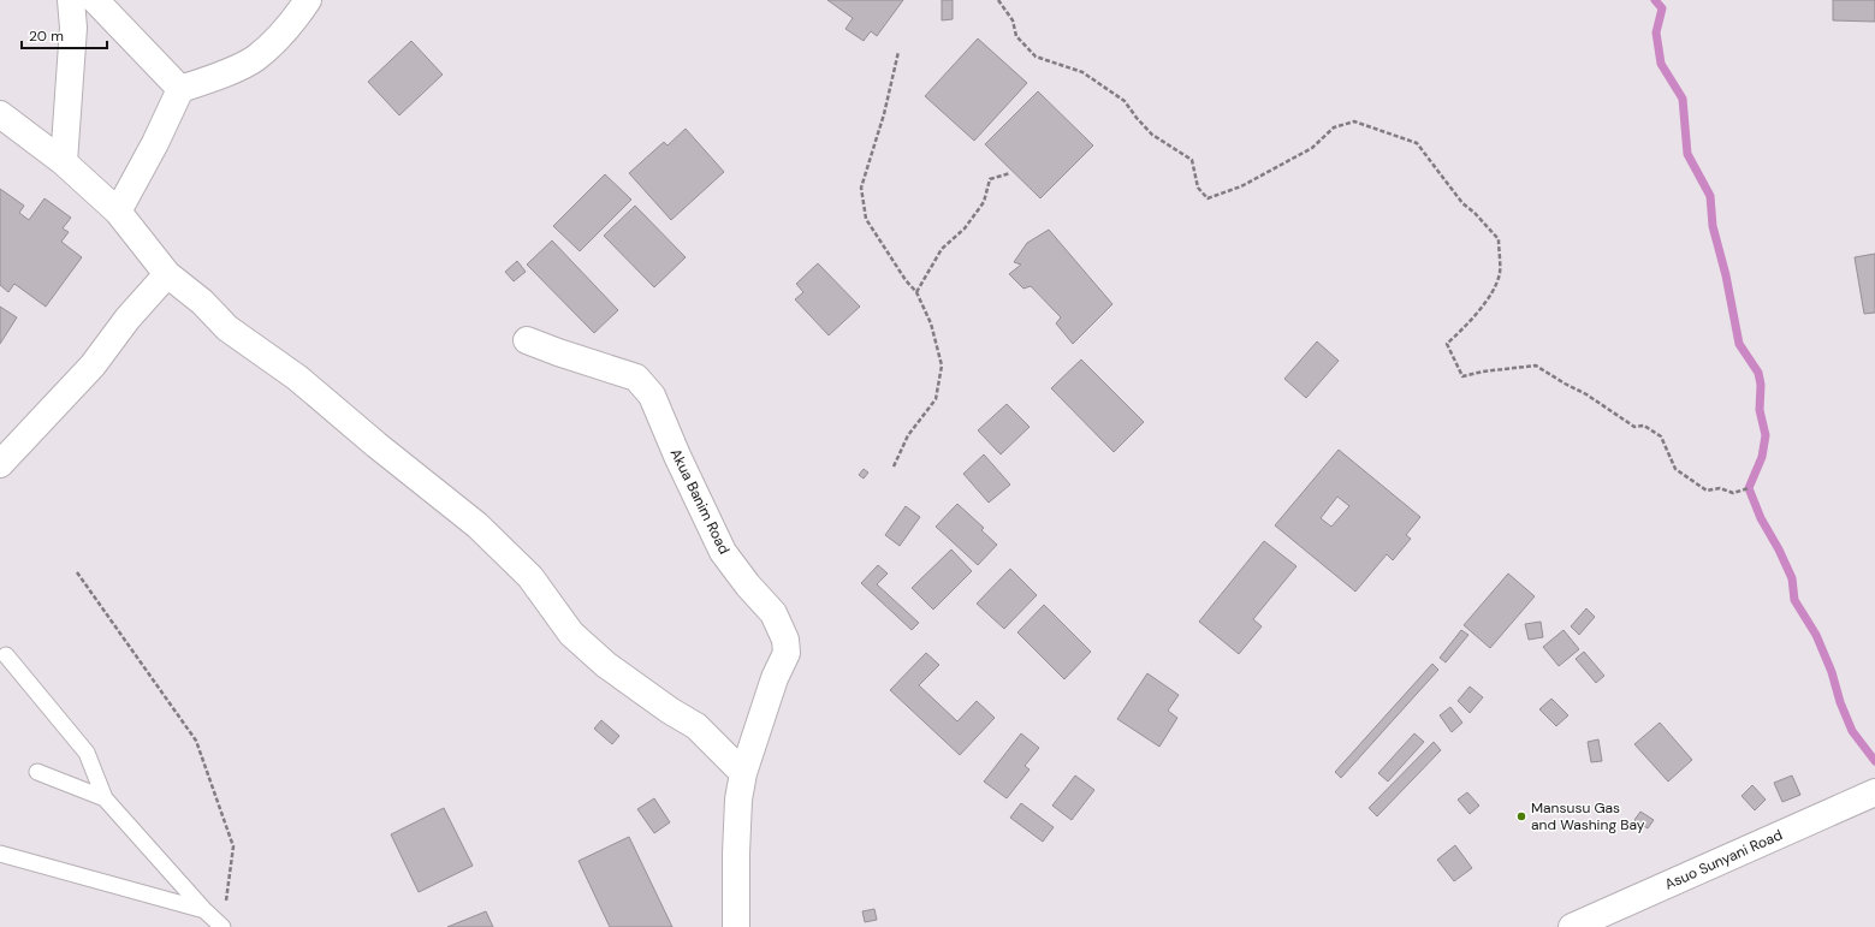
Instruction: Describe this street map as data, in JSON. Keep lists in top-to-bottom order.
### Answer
{
  "streets": {
    "street": ["Akua Banim Road", "Asuo Sunyani Road"]
  },
  "places": ["Mansusu Gas and Washing Bay"],
  "scale_bar": "20 m"
}
